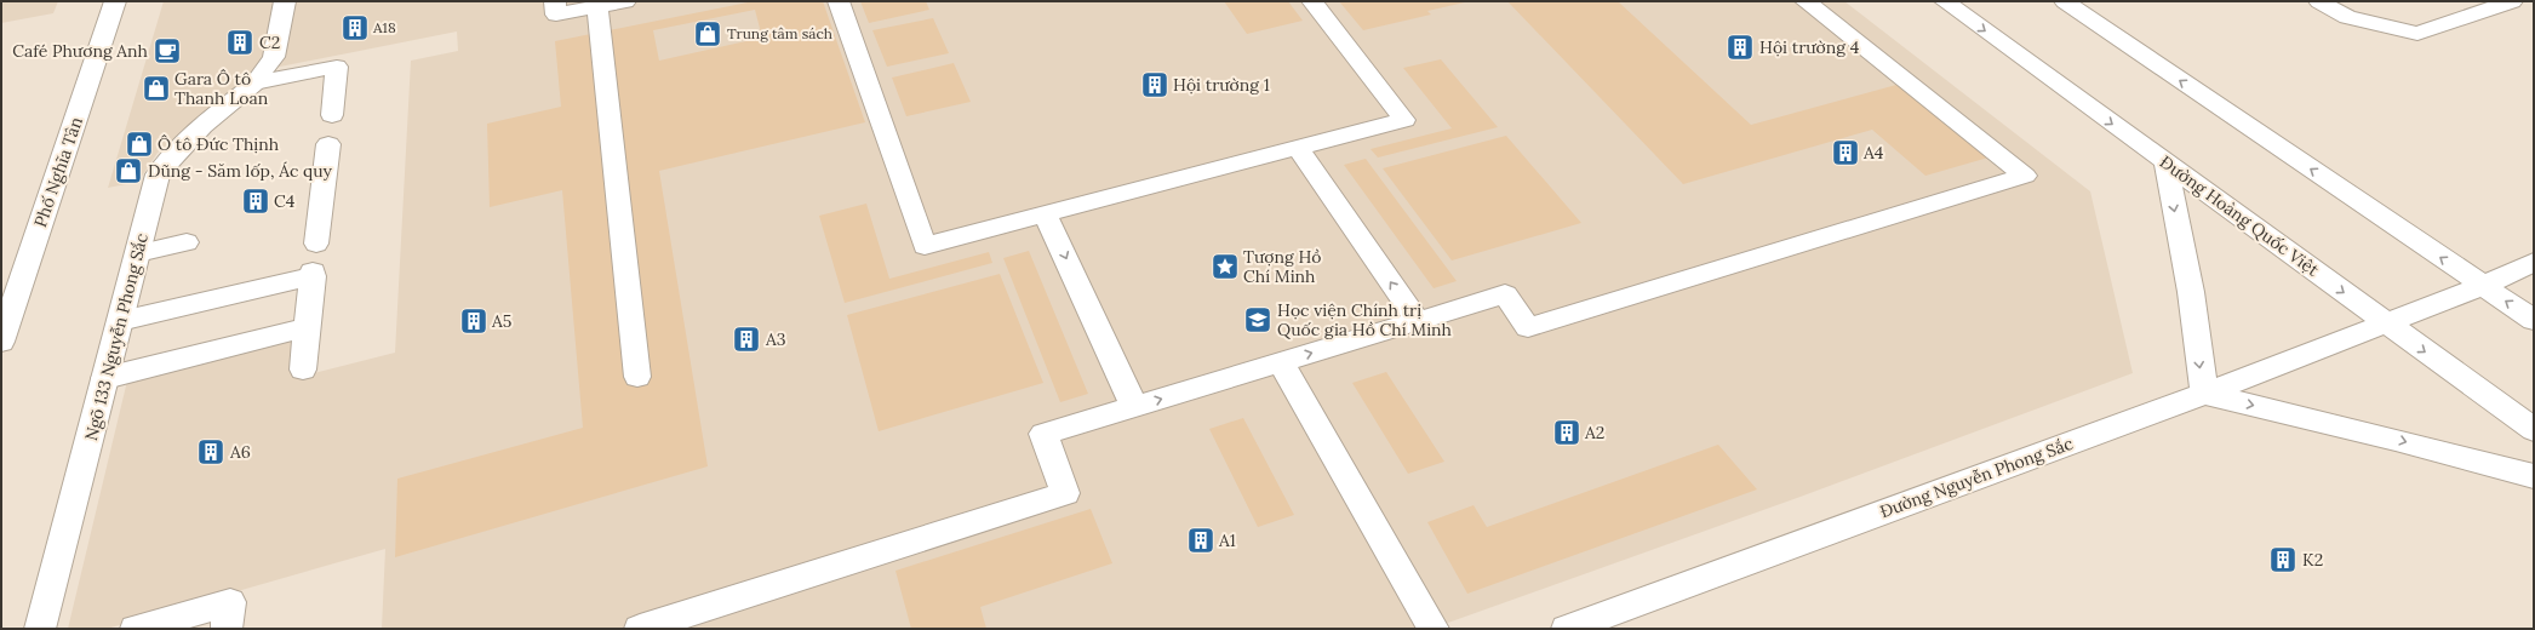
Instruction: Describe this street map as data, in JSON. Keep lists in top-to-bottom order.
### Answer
{
  "streets": {
    "main road": [
      "Phố Nghĩa Tân",
      "Đường Hoàng Quốc Việt",
      "Ngõ 133 Nguyễn Phong Sắc",
      "Đường Nguyễn Phong Sắc"
    ]
  },
  "crossings": [
    ["Đường Hoàng Quốc Việt", "Đường Nguyễn Phong Sắc"]
  ],
  "places": {
    "building": [
      "A18",
      "C2",
      "Hội trường 4",
      "Hội trường 1",
      "A4",
      "C4",
      "A5",
      "A3",
      "A2",
      "A6",
      "A1",
      "K2"
    ],
    "shop": [
      "Trung tâm sách",
      "Gara Ô tô Thanh Loan",
      "Ô tô Đức Thịnh",
      "Dũng - Săm lốp, Ác quy"
    ],
    "cafe": ["Café Phương Anh"],
    "place": ["Tượng Hồ Chí Minh"],
    "school or university": ["Học viện Chính trị Quốc gia Hồ Chí Minh"]
  }
}
